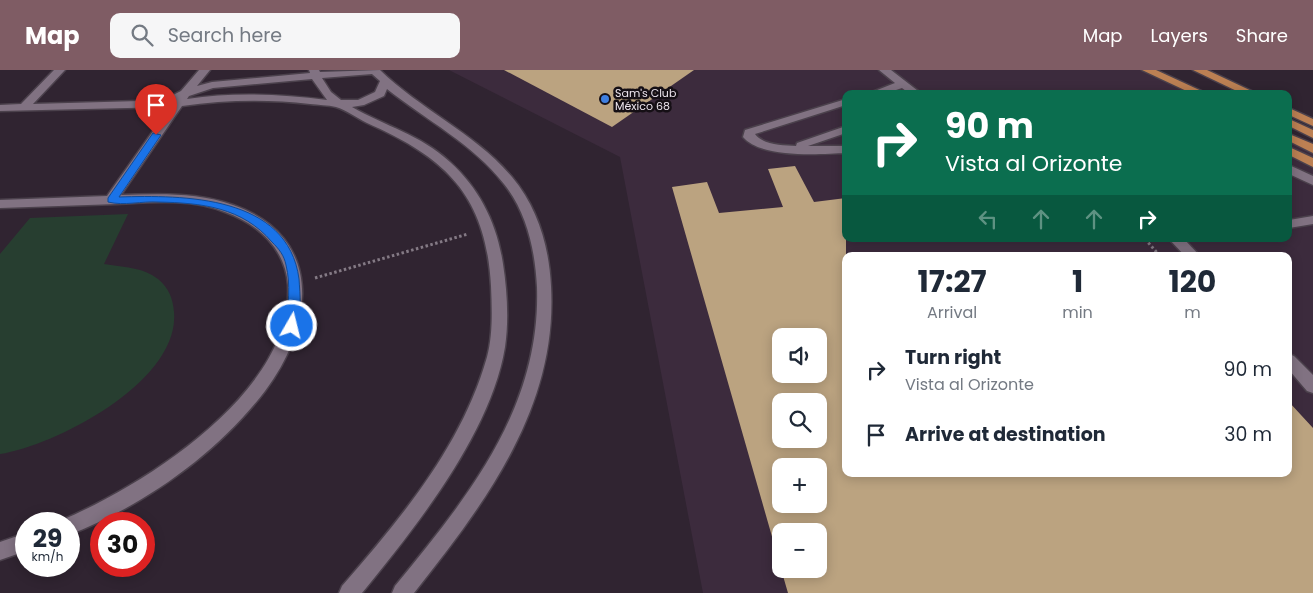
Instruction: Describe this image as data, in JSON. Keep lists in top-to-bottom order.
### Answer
{
  "places": ["Sam's Club México 68"],
  "page": {
    "header": "Map",
    "search": "Search here",
    "nav": ["Map", "Layers", "Share"],
    "turn": ["90 m", "Vista al Orizonte"],
    "eta": [
      "17:27",
      "Arrival",
      "1",
      "min",
      "120",
      "m"
    ],
    "map_buttons": ["+", "−"],
    "list": [
      {
        "name": "Turn right",
        "note": "Vista al Orizonte",
        "value": "90 m"
      },
      {
        "name": "Arrive at destination",
        "value": "30 m"
      }
    ],
    "speed": "29 km/h",
    "limit": "30"
  }
}
